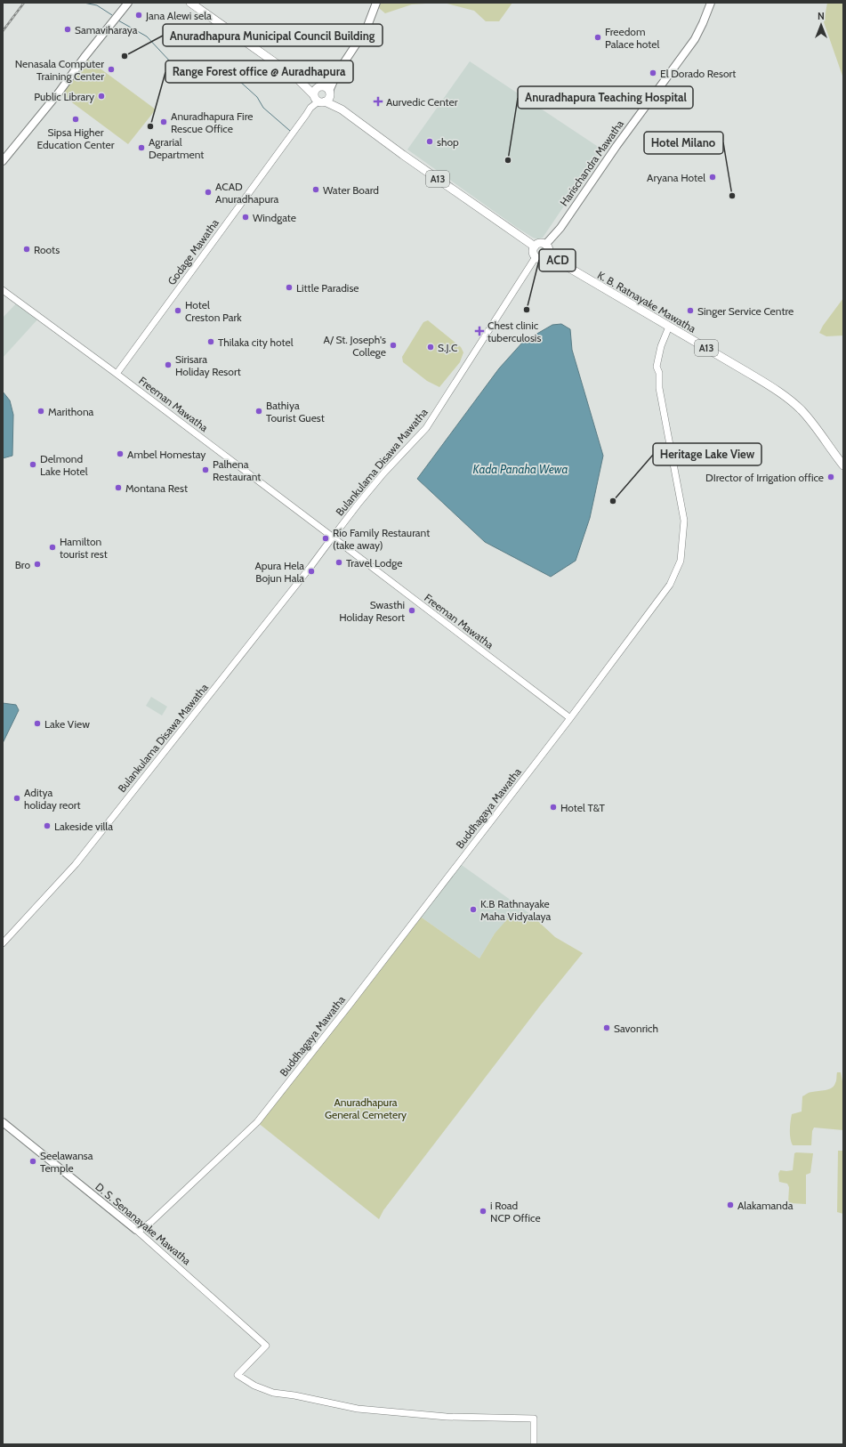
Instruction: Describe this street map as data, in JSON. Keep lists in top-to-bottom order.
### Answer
{
  "streets": {
    "highway": ["A13", "K. B. Ratnayake Mawatha"],
    "main road": [
      "Harischandra Mawatha",
      "Godage Mawatha",
      "Freeman Mawatha",
      "Bulankulama Disawa Mawatha",
      "Buddhagaya Mawatha",
      "D. S. Senanayake Mawatha"
    ]
  },
  "crossings": [
    ["Harischandra Mawatha", "A13"],
    ["Harischandra Mawatha", "K. B. Ratnayake Mawatha"],
    ["Harischandra Mawatha", "Bulankulama Disawa Mawatha"],
    ["A13", "Godage Mawatha"],
    ["A13", "K. B. Ratnayake Mawatha"],
    ["A13", "Bulankulama Disawa Mawatha"],
    ["Godage Mawatha", "Freeman Mawatha"],
    ["K. B. Ratnayake Mawatha", "Bulankulama Disawa Mawatha"],
    ["K. B. Ratnayake Mawatha", "Buddhagaya Mawatha"],
    ["Freeman Mawatha", "Bulankulama Disawa Mawatha"],
    ["Freeman Mawatha", "Buddhagaya Mawatha"],
    ["Buddhagaya Mawatha", "D. S. Senanayake Mawatha"]
  ],
  "water": ["Kada Panaha Wewa"],
  "parks": ["Anuradhapura General Cemetery"],
  "places": {
    "other": [
      "Jana Alewi sela",
      "Samaviharaya",
      "Freedom Palace hotel",
      "Anuradhapura Municipal Council Building",
      "Nenasala Computer Training Center",
      "El Dorado Resort",
      "Public Library",
      "Sipsa Higher Education Center",
      "Anuradhapura Fire Rescue Office",
      "Range Forest office @ Auradhapura",
      "shop",
      "Agrarial Department",
      "Anuradhapura Teaching Hospital",
      "Aryana Hotel",
      "Water Board",
      "ACAD Anuradhapura",
      "Hotel Milano",
      "Windgate",
      "Roots",
      "Little Paradise",
      "ACD",
      "Hotel Creston Park",
      "Singer Service Centre",
      "Thilaka city hotel",
      "A/ St. Joseph's College",
      "S.J.C",
      "Sirisara Holiday Resort",
      "Marithona",
      "Bathiya Tourist Guest",
      "Ambel Homestay",
      "Delmond Lake Hotel",
      "Palhena Restaurant",
      "DIrector of Irrigation office",
      "Montana Rest",
      "Heritage Lake View",
      "Río Family Restaurant (take away)",
      "Hamilton tourist rest",
      "Travel Lodge",
      "Bro",
      "Apura Hela Bojun Hala",
      "Swasthi Holiday Resort",
      "Lake View",
      "Aditya holiday reort",
      "Hotel T&T",
      "Lakeside villa",
      "K.B Rathnayake Maha Vidyalaya",
      "Savonrich",
      "Seelawansa Temple",
      "Alakamanda",
      "i Road NCP Office"
    ],
    "health": ["Aurvedic Center", "Chest clinic tuberculosis"]
  },
  "north": "top"
}
